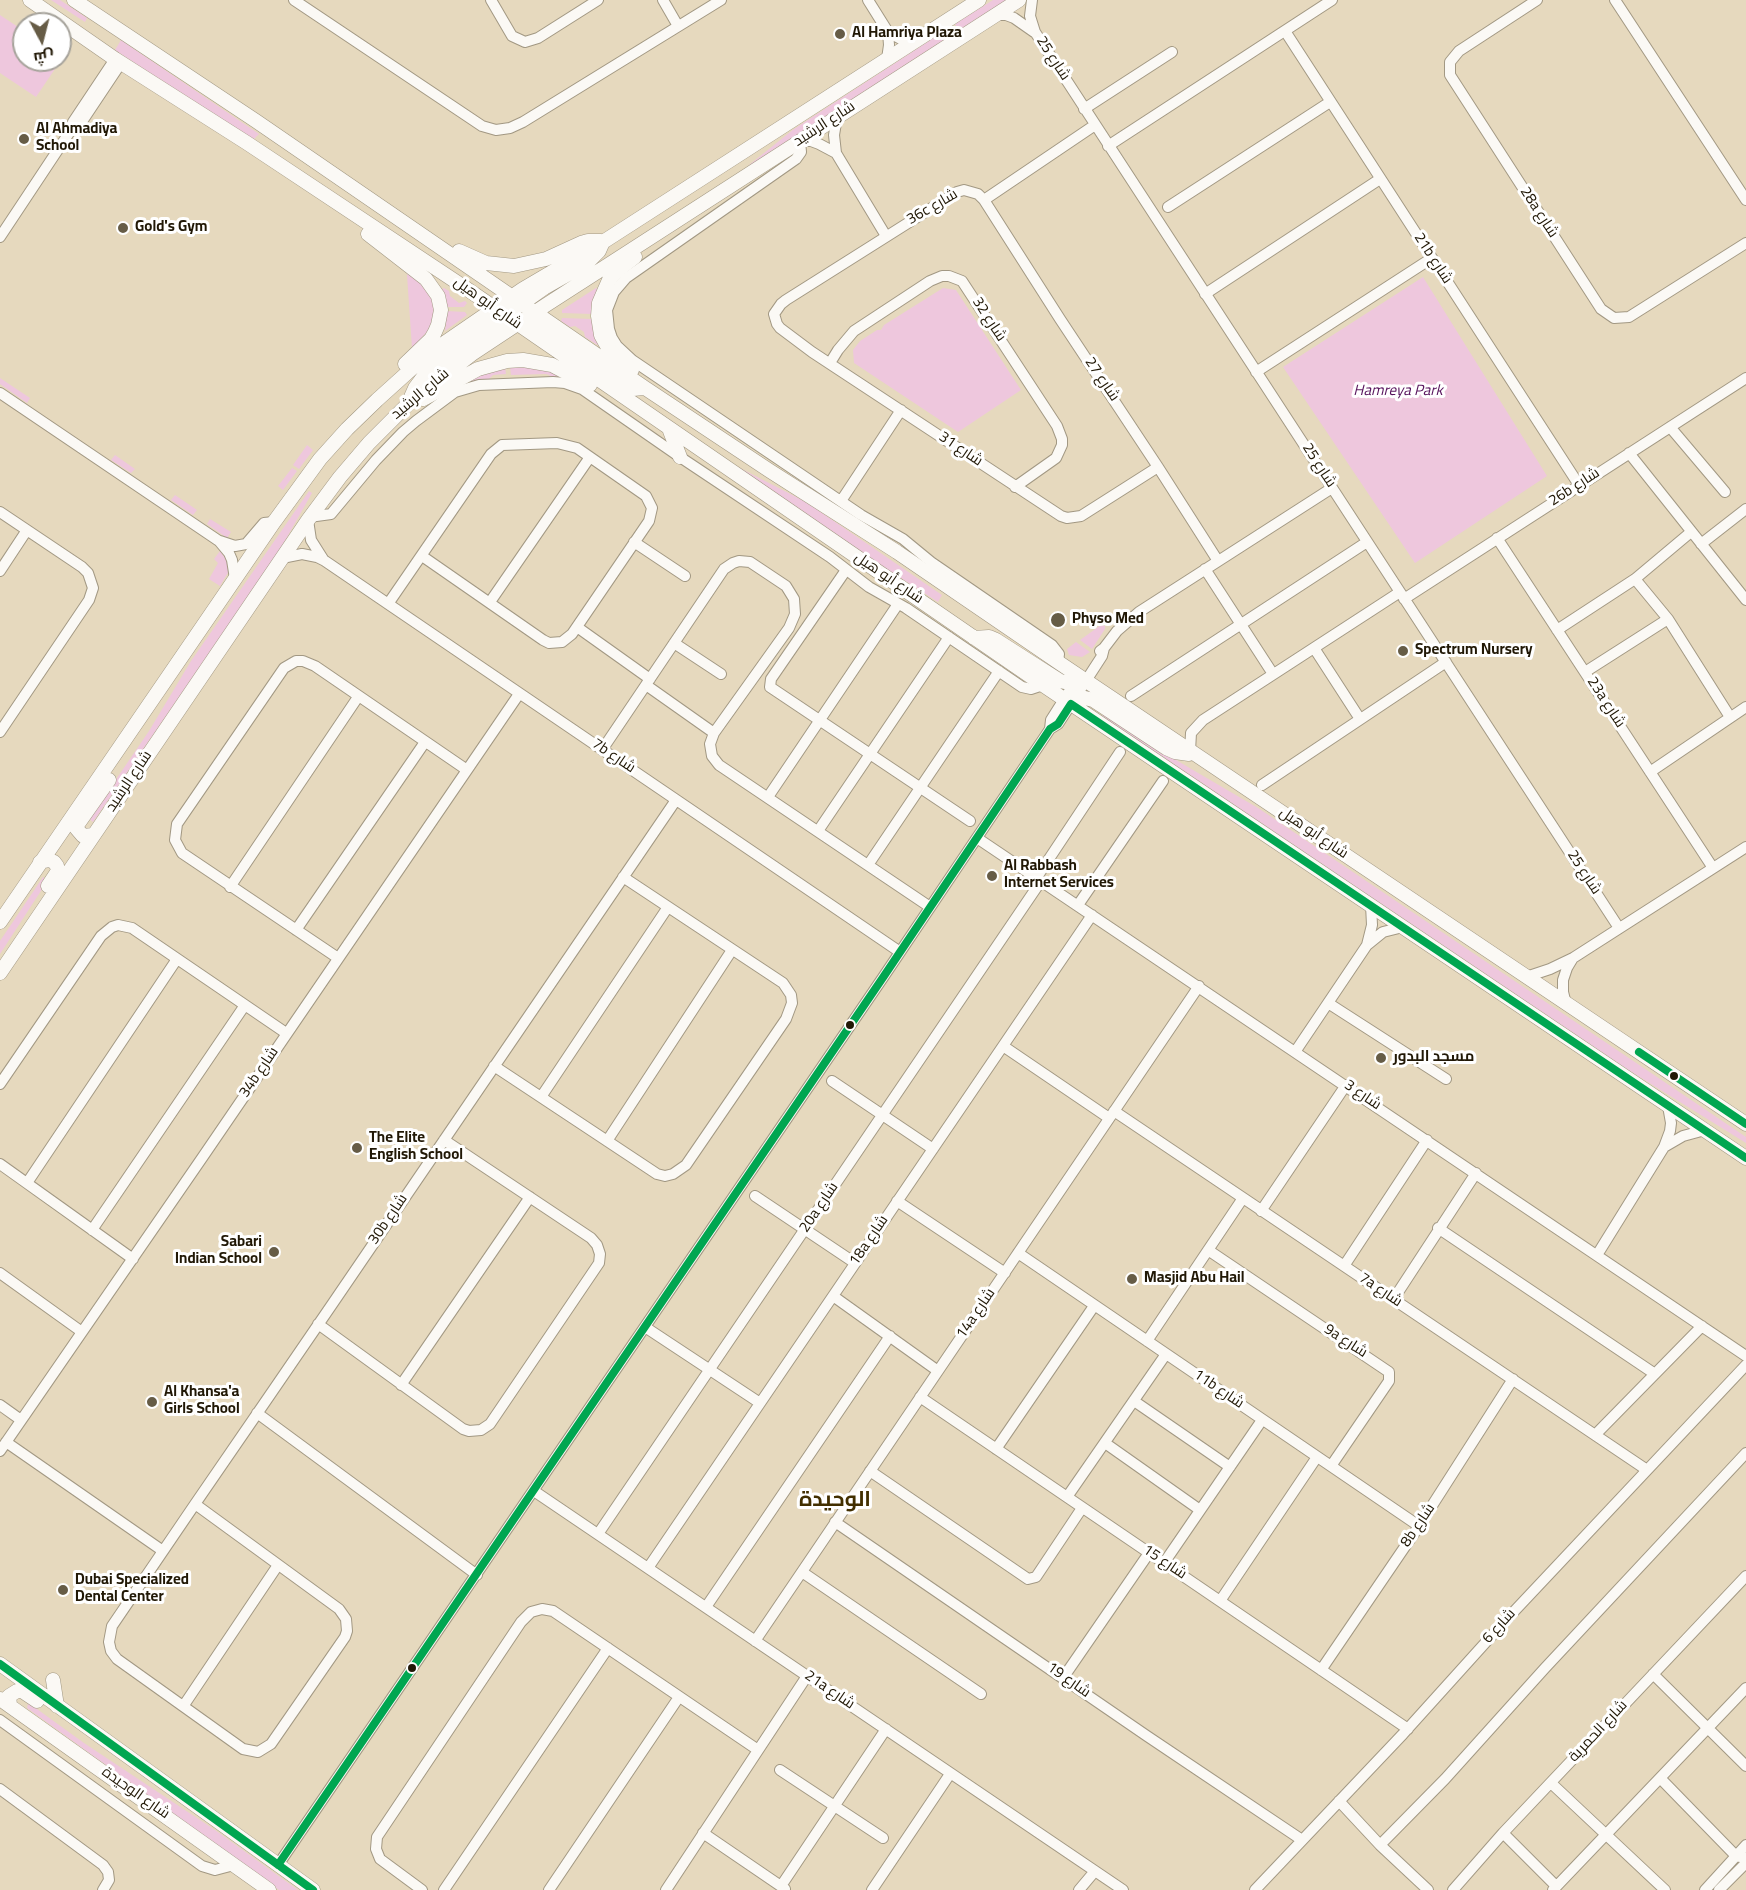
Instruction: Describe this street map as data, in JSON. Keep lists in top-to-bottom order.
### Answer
{
  "streets": {
    "main road": ["شارع الرشيد", "شارع أبو هيل", "شارع الوحيدة"],
    "street": [
      "شارع 25",
      "36c شارع",
      "28a شارع",
      "21b شارع",
      "شارع 32",
      "شارع 27",
      "شارع 31",
      "26b شارع",
      "23a شارع",
      "7b شارع",
      "34b شارع",
      "شارع 3",
      "20a شارع",
      "30b شارع",
      "18a شارع",
      "7a شارع",
      "14a شارع",
      "9a شارع",
      "11b شارع",
      "8b شارع",
      "شارع 15",
      "شارع 6",
      "شارع 19",
      "21a شارع",
      "شارع الحمرية"
    ]
  },
  "crossings": [
    ["شارع 25", "36c شارع"],
    ["شارع 25", "26b شارع"],
    ["شارع الرشيد", "شارع أبو هيل"],
    ["شارع الرشيد", "7b شارع"],
    ["36c شارع", "شارع 27"],
    ["36c شارع", "شارع 31"],
    ["21b شارع", "26b شارع"],
    ["شارع أبو هيل", "26b شارع"],
    ["شارع 32", "شارع 31"],
    ["شارع 27", "شارع 31"],
    ["26b شارع", "23a شارع"],
    ["7b شارع", "34b شارع"],
    ["7b شارع", "30b شارع"],
    ["شارع 3", "20a شارع"],
    ["شارع 3", "18a شارع"],
    ["شارع 3", "14a شارع"],
    ["20a شارع", "21a شارع"],
    ["18a شارع", "7a شارع"],
    ["18a شارع", "21a شارع"],
    ["7a شارع", "14a شارع"],
    ["7a شارع", "8b شارع"],
    ["7a شارع", "شارع 6"],
    ["14a شارع", "11b شارع"],
    ["14a شارع", "شارع 15"],
    ["14a شارع", "شارع 19"],
    ["14a شارع", "21a شارع"],
    ["9a شارع", "11b شارع"],
    ["11b شارع", "8b شارع"],
    ["8b شارع", "شارع 15"],
    ["شارع 15", "شارع 6"],
    ["شارع 6", "شارع 19"]
  ],
  "districts": ["الوحيدة"],
  "parks": ["Hamreya Park"],
  "places": [
    "Al Hamriya Plaza",
    "Al Ahmadiya School",
    "Gold's Gym",
    "Physo Med",
    "Spectrum Nursery",
    "Al Rabbash Internet Services",
    "مسجد البدور",
    "The Elite English School",
    "Sabari Indian School",
    "Masjid Abu Hail",
    "Al Khansa'a Girls School",
    "Dubai Specialized Dental Center"
  ],
  "north": "bottom"
}
